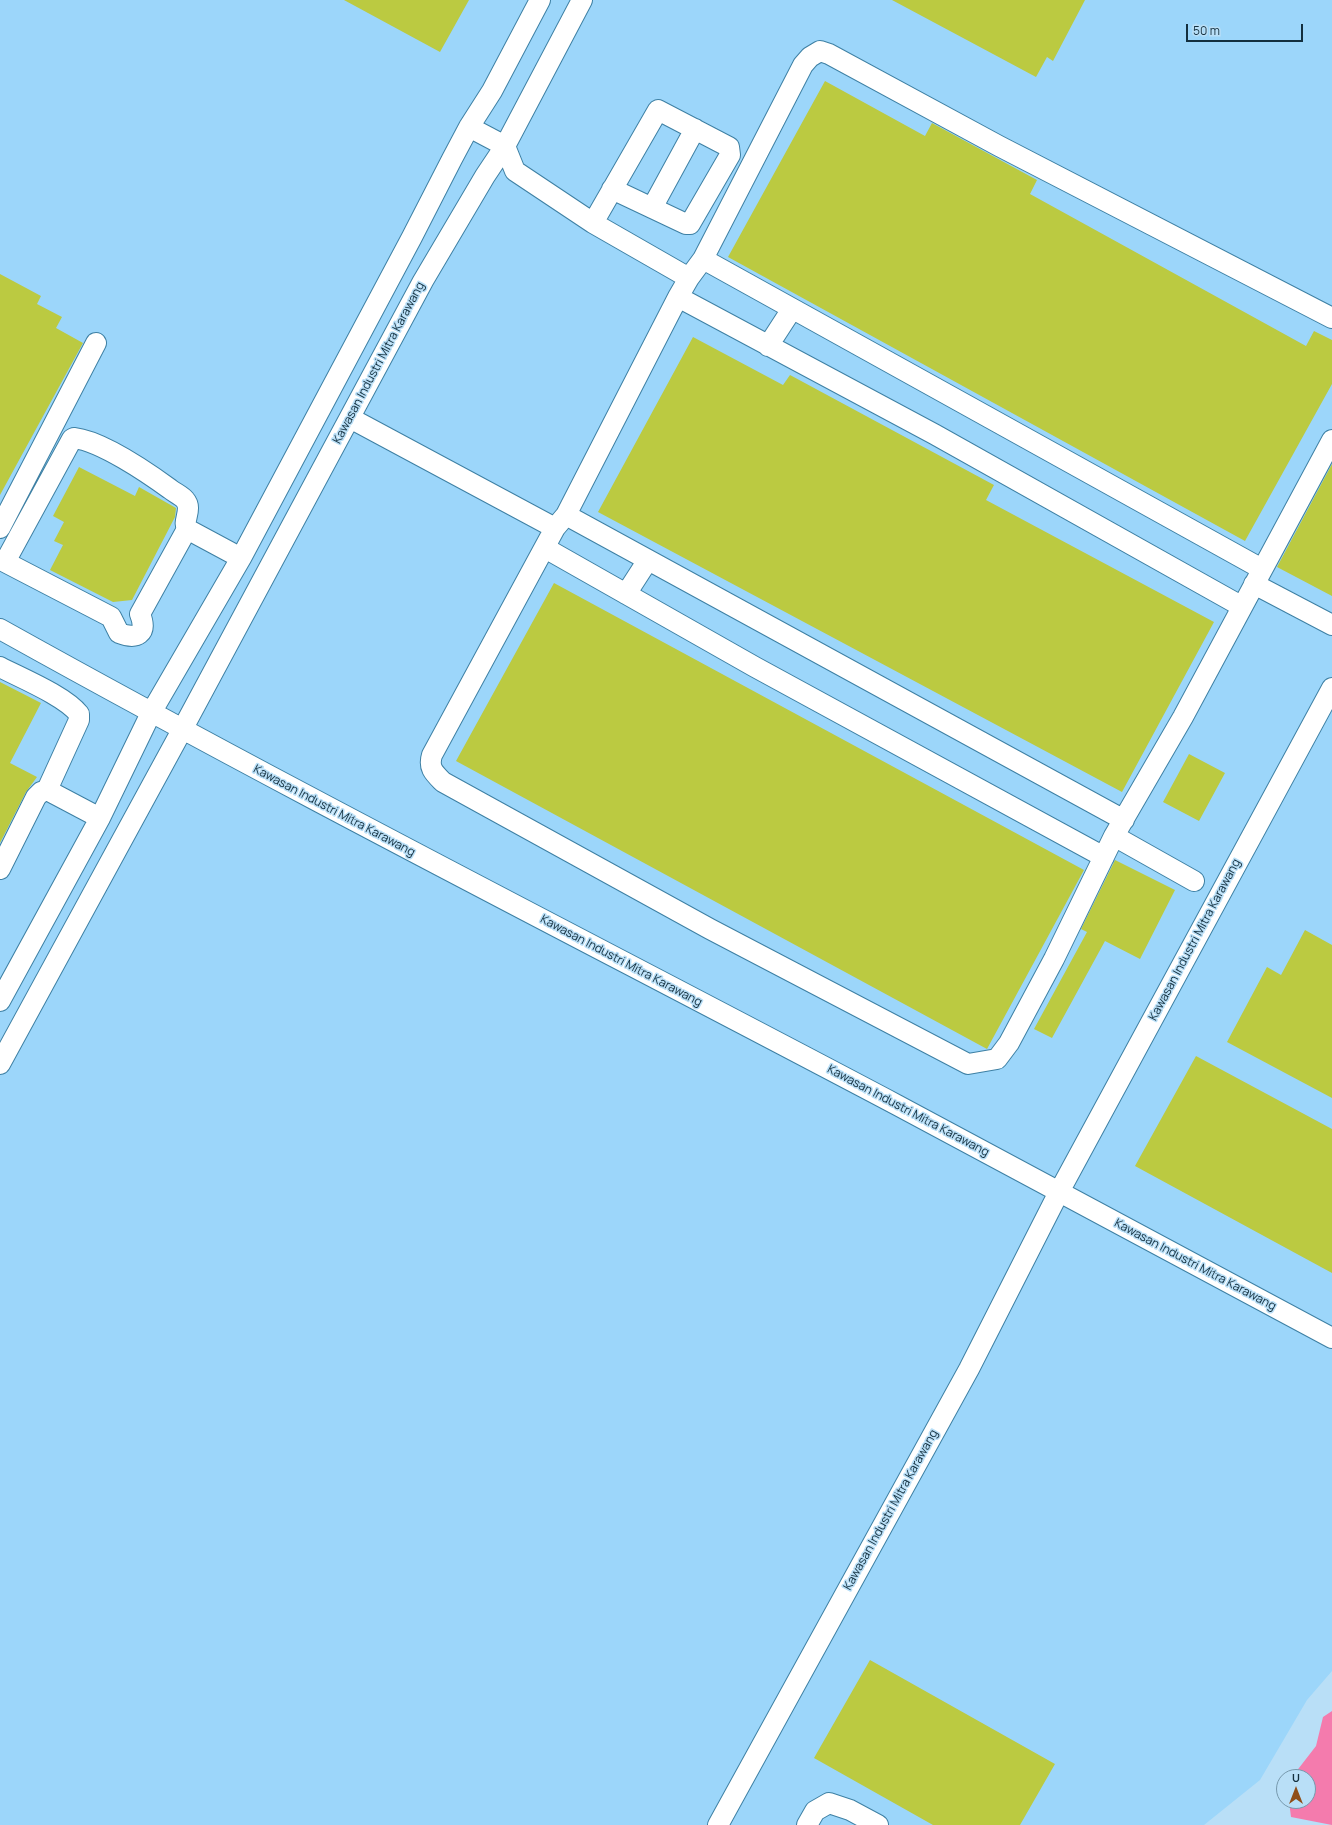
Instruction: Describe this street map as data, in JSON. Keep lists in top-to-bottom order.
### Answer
{
  "streets": {
    "street": ["Kawasan Industri Mitra Karawang"]
  },
  "scale_bar": "50 m",
  "north": "top"
}
